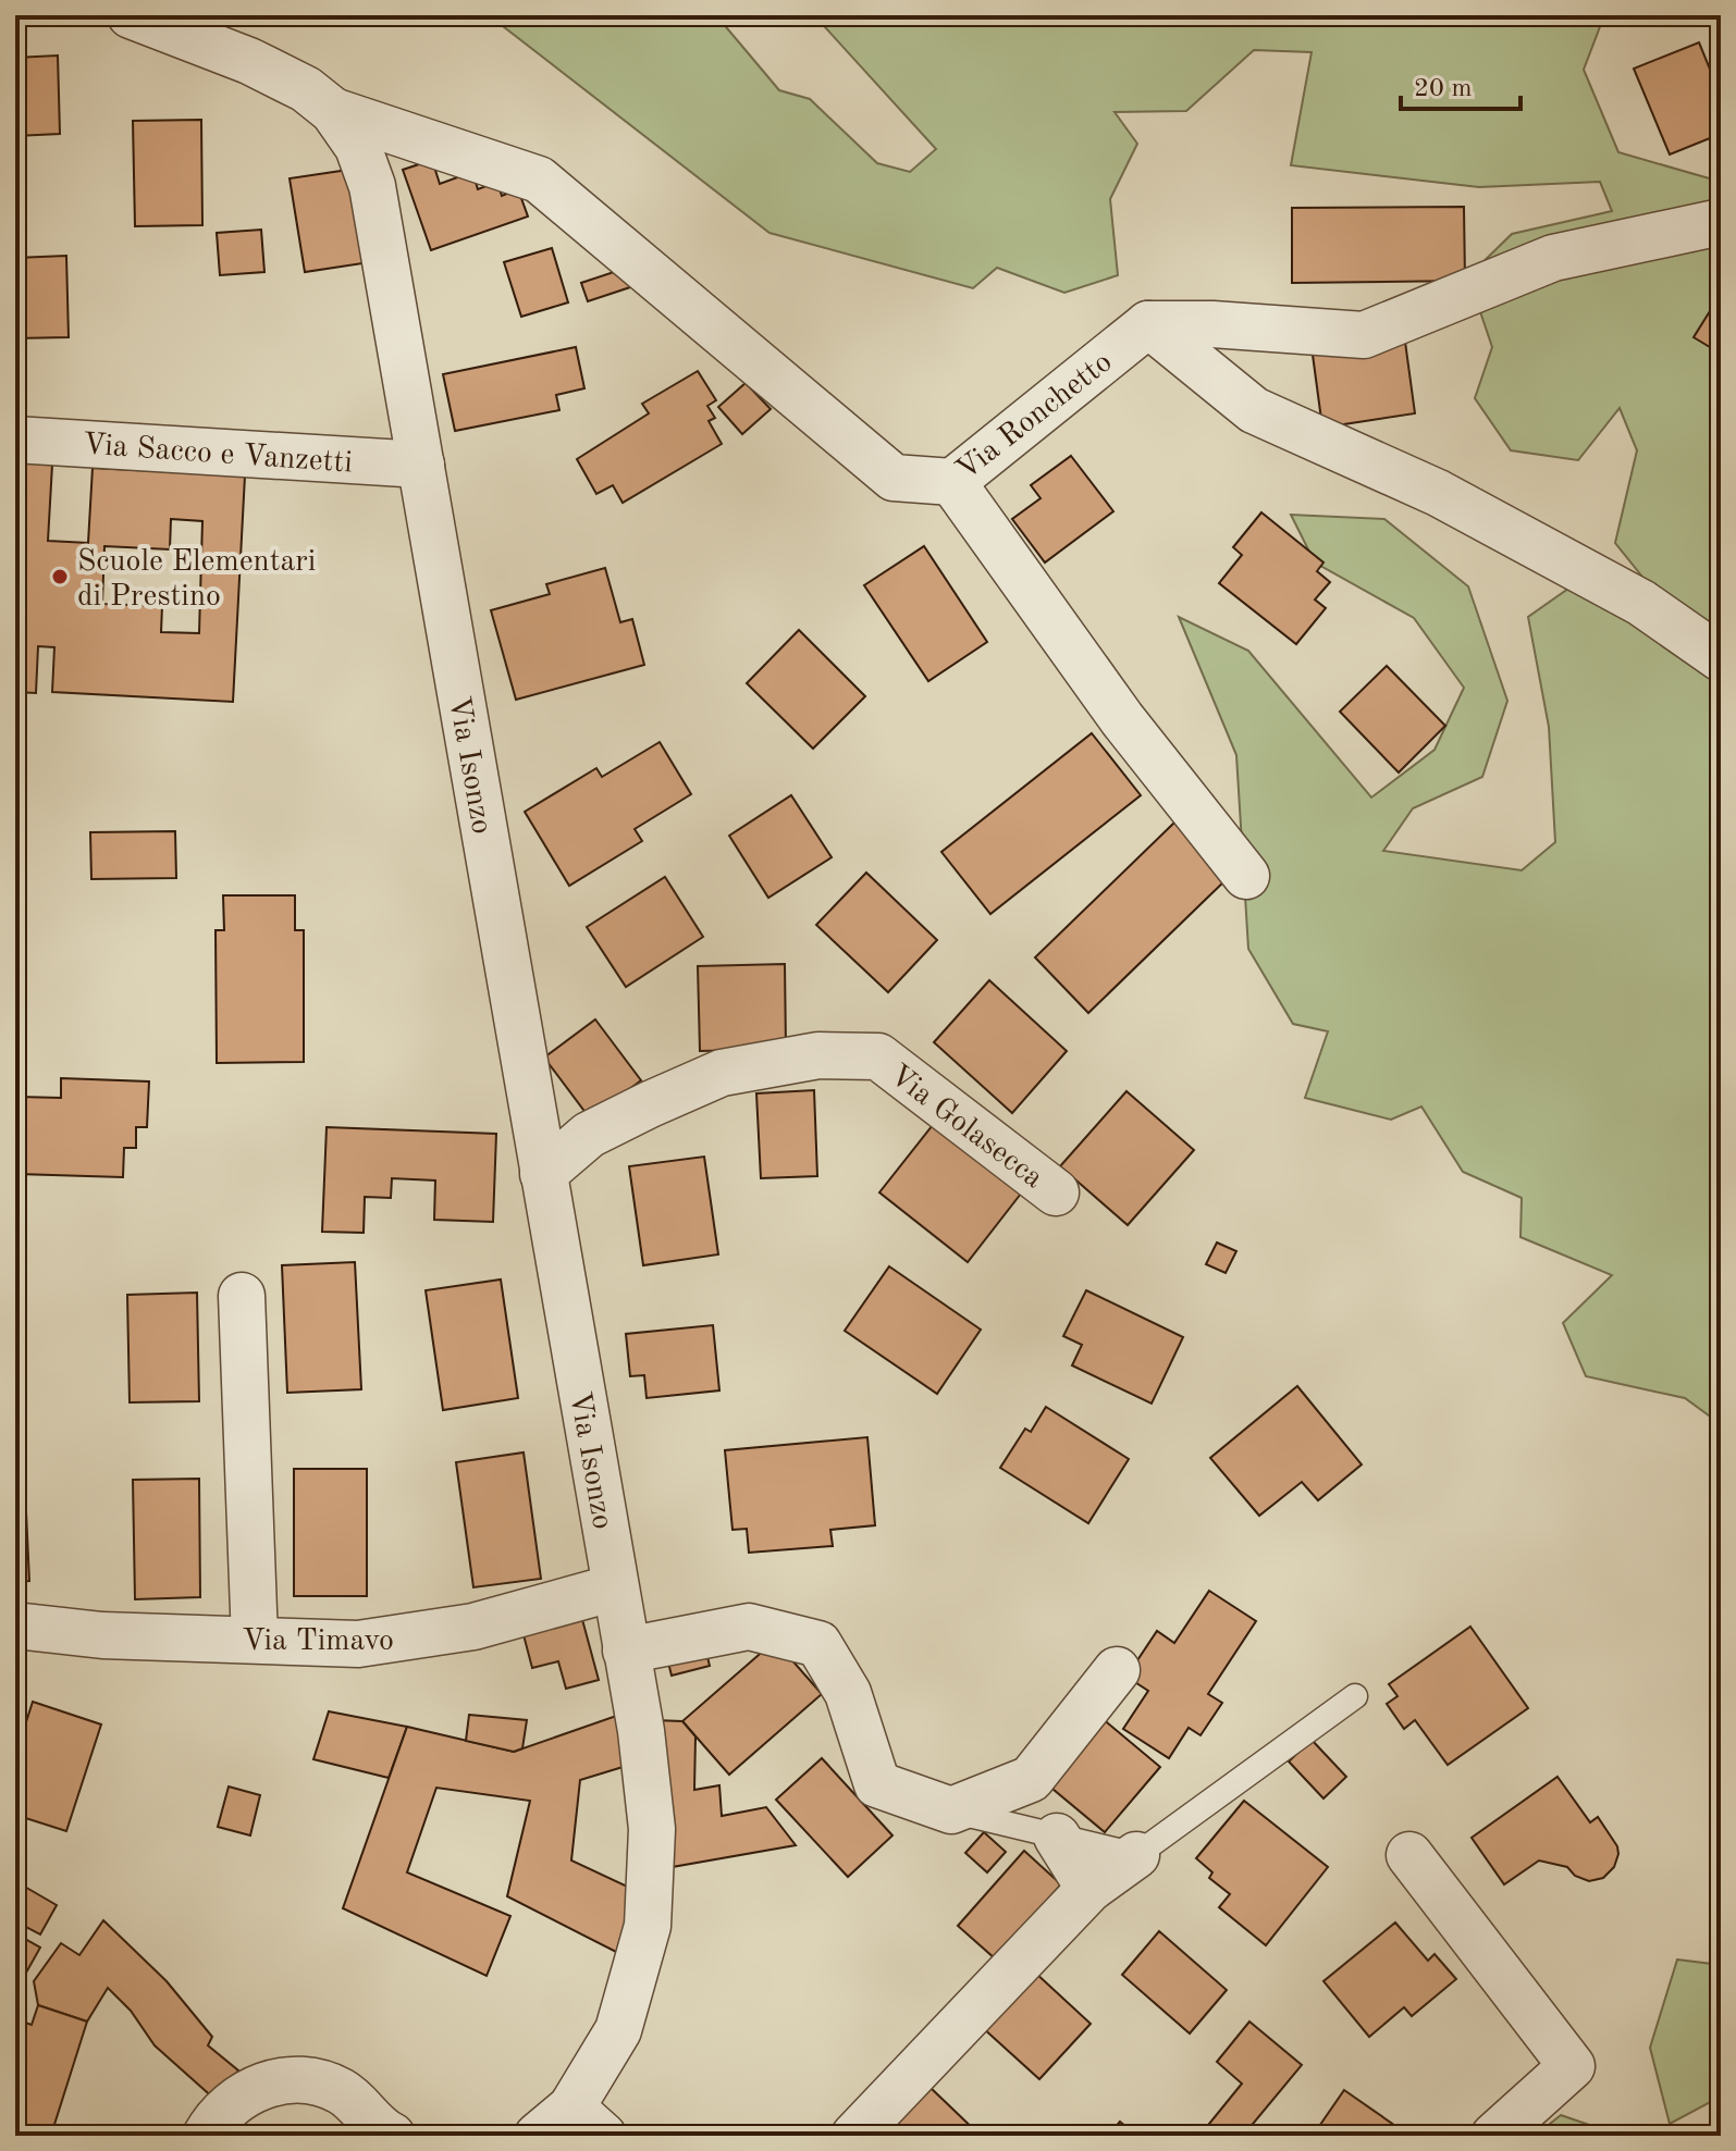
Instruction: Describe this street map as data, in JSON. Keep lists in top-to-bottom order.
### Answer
{
  "streets": {
    "street": [
      "Via Ronchetto",
      "Via Sacco e Vanzetti",
      "Via Isonzo",
      "Via Golasecca",
      "Via Timavo"
    ]
  },
  "crossings": [
    ["Via Ronchetto", "Via Isonzo"],
    ["Via Sacco e Vanzetti", "Via Isonzo"],
    ["Via Isonzo", "Via Golasecca"],
    ["Via Isonzo", "Via Timavo"]
  ],
  "places": ["Scuole Elementari di Prestino"],
  "scale_bar": "20 m"
}
